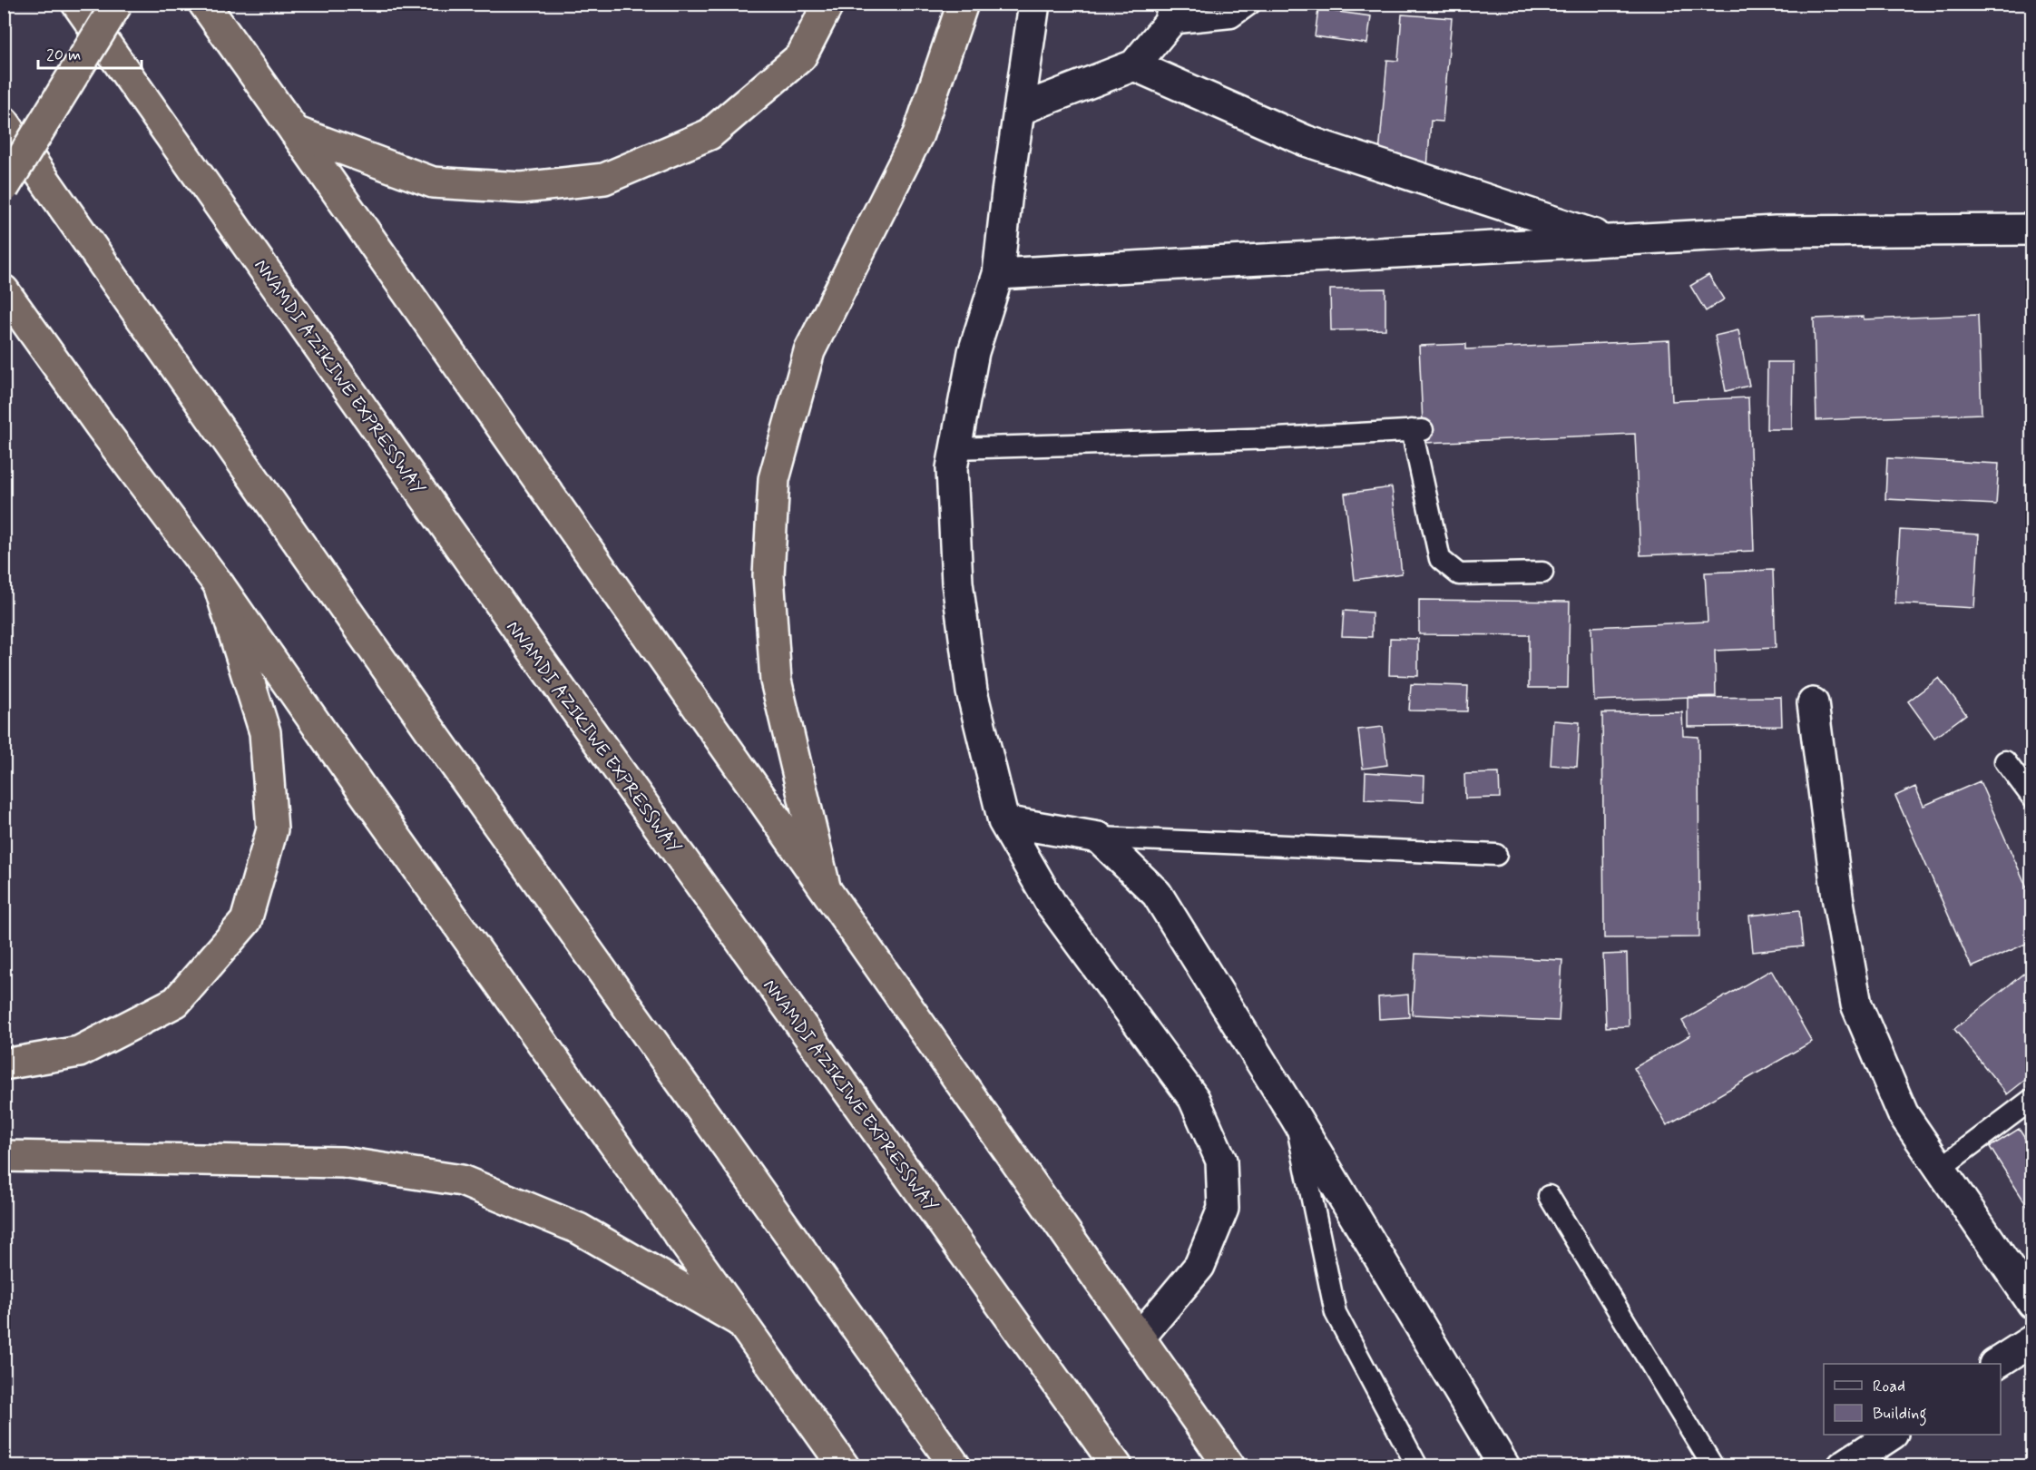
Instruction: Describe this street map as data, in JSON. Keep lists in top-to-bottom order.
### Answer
{
  "streets": {
    "highway": ["NNAMDI AZIKIWE EXPRESSWAY"]
  },
  "legend": ["Road", "Building"],
  "scale_bar": "20 m"
}
